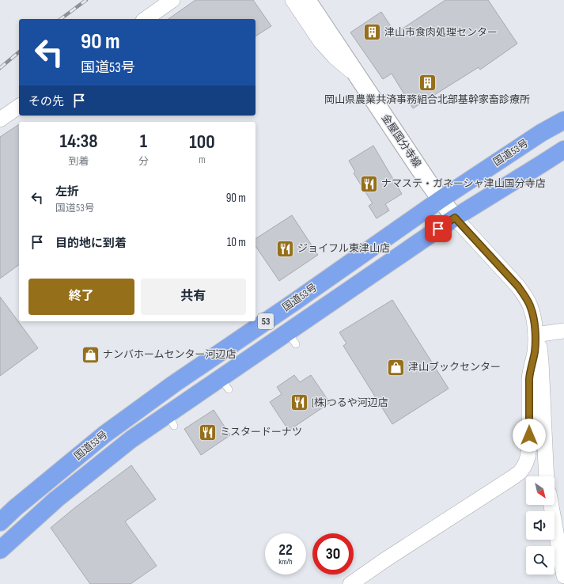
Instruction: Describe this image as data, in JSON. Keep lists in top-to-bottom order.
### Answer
{
  "streets": {
    "highway": ["国道53号", "53"],
    "main road": ["金屋国分寺線"]
  },
  "crossings": [
    ["金屋国分寺線", "国道53号"]
  ],
  "places": {
    "building": ["津山市食肉処理センター", "岡山県農業共済事務組合北部基幹家畜診療所"],
    "restaurant": [
      "ナマステ・ガネーシャ津山国分寺店",
      "ジョイフル東津山店",
      "(株)つるや河辺店",
      "ミスタードーナツ"
    ],
    "shop": ["ナンバホームセンター河辺店", "津山ブックセンター"]
  },
  "north": "bottom right",
  "page": {
    "turn": ["90 m", "国道53号"],
    "then": "その先",
    "eta": [
      "14:38",
      "到着",
      "1",
      "分",
      "100",
      "m"
    ],
    "list": [
      {
        "name": "左折",
        "note": "国道53号",
        "value": "90 m"
      },
      {
        "name": "目的地に到着",
        "value": "10 m"
      }
    ],
    "buttons": ["終了", "共有"],
    "speed": "22 km/h",
    "limit": "30"
  }
}
